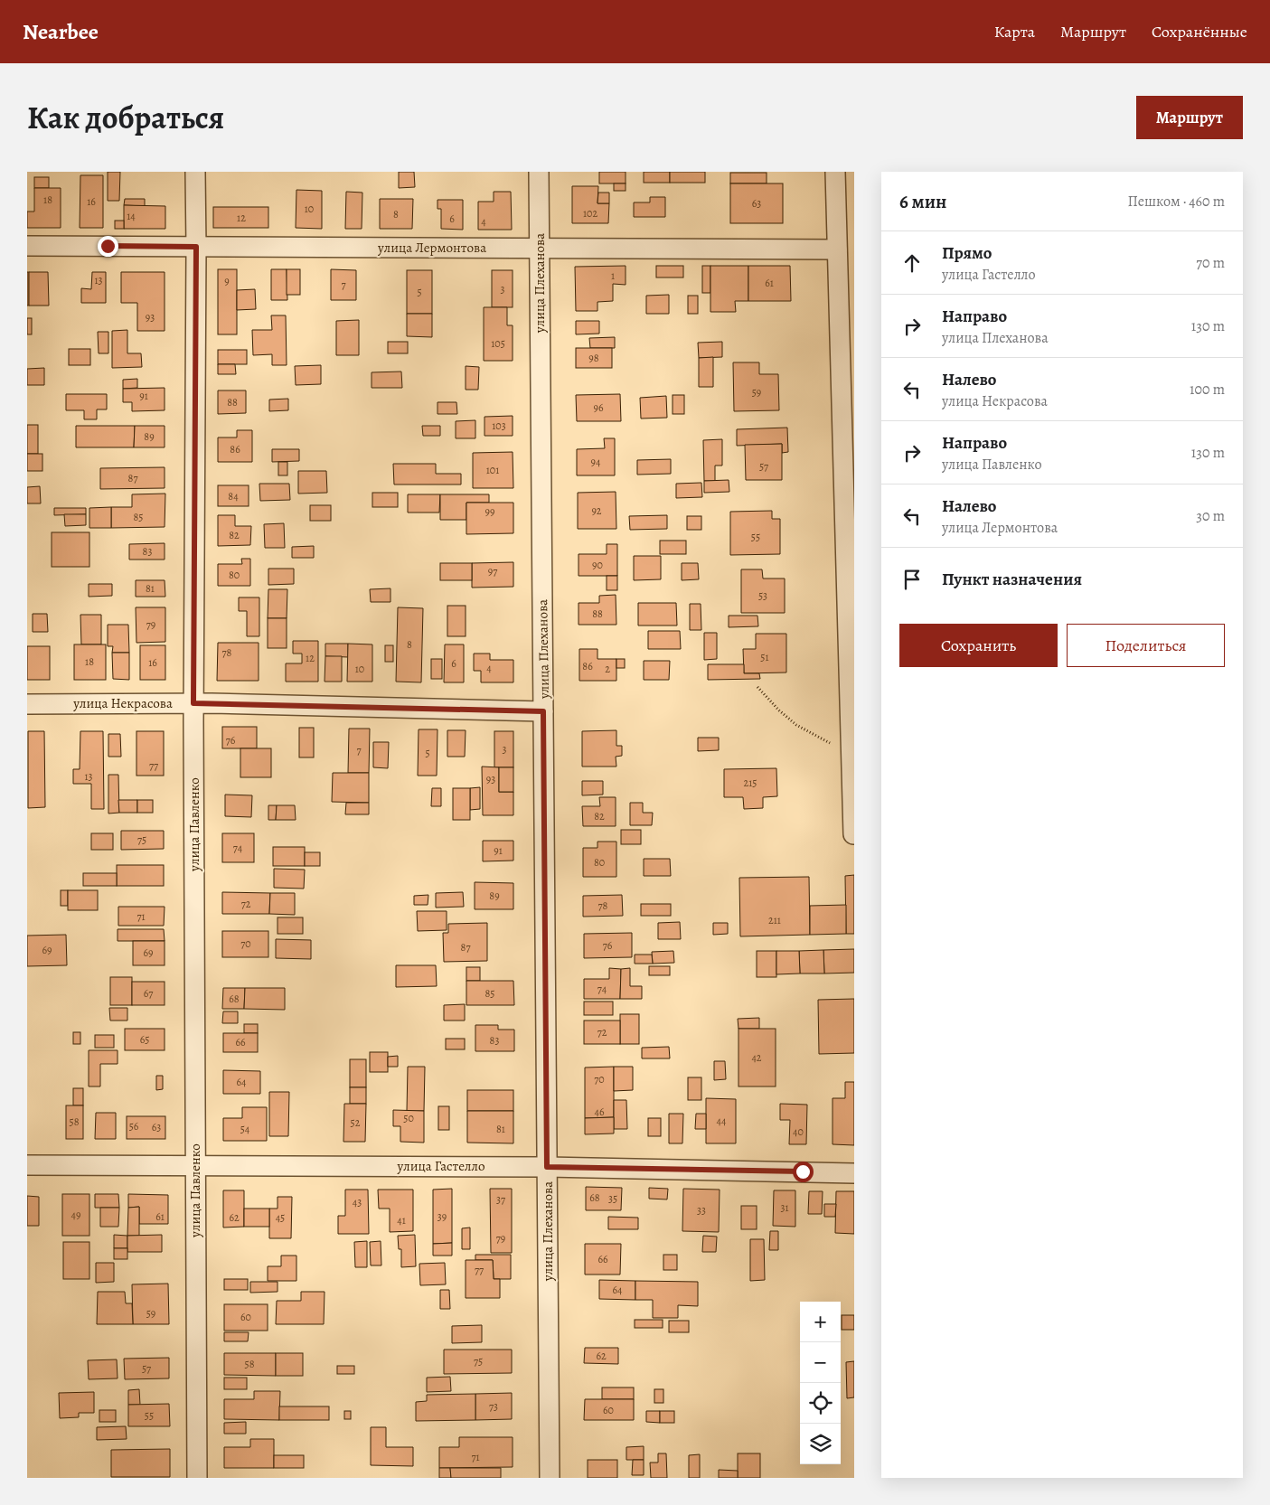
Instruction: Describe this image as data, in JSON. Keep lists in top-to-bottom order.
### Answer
{
  "streets": {
    "street": [
      "улица Лермонтова",
      "улица Плеханова",
      "улица Некрасова",
      "улица Павленко",
      "улица Гастелло"
    ]
  },
  "crossings": [
    ["улица Лермонтова", "улица Плеханова"],
    ["улица Лермонтова", "улица Павленко"],
    ["улица Плеханова", "улица Некрасова"],
    ["улица Плеханова", "улица Гастелло"],
    ["улица Некрасова", "улица Павленко"],
    ["улица Павленко", "улица Гастелло"]
  ],
  "house_numbers": [
    "18",
    "16",
    "63",
    "10",
    "102",
    "8",
    "14",
    "12",
    "6",
    "4",
    "1",
    "13",
    "9",
    "61",
    "7",
    "3",
    "5",
    "93",
    "105",
    "98",
    "59",
    "91",
    "88",
    "96",
    "103",
    "89",
    "86",
    "94",
    "57",
    "101",
    "87",
    "84",
    "92",
    "99",
    "85",
    "82",
    "55",
    "83",
    "90",
    "97",
    "80",
    "81",
    "53",
    "88",
    "79",
    "8",
    "78",
    "51",
    "12",
    "18",
    "16",
    "6",
    "86",
    "4",
    "10",
    "2",
    "76",
    "3",
    "7",
    "5",
    "77",
    "13",
    "93",
    "215",
    "82",
    "75",
    "74",
    "91",
    "80",
    "89",
    "72",
    "78",
    "71",
    "211",
    "70",
    "76",
    "87",
    "69",
    "69",
    "74",
    "67",
    "85",
    "68",
    "72",
    "65",
    "83",
    "66",
    "42",
    "70",
    "64",
    "46",
    "50",
    "44",
    "58",
    "52",
    "56",
    "63",
    "54",
    "81",
    "40",
    "68",
    "35",
    "37",
    "43",
    "31",
    "33",
    "49",
    "61",
    "39",
    "62",
    "45",
    "41",
    "79",
    "66",
    "77",
    "64",
    "59",
    "60",
    "62",
    "75",
    "58",
    "57",
    "73",
    "60",
    "55",
    "71"
  ],
  "page": {
    "header": "Nearbee",
    "nav": ["Карта", "Маршрут", "Сохранённые"],
    "title": "Как добраться",
    "buttons": [
      "Маршрут",
      ["Сохранить", "Поделиться"]
    ],
    "heading": ["6 мин", "Пешком · 460 m"],
    "list": [
      ["Прямо", "улица Гастелло", "70 m"],
      ["Направо", "улица Плеханова", "130 m"],
      ["Налево", "улица Некрасова", "100 m"],
      ["Направо", "улица Павленко", "130 m"],
      ["Налево", "улица Лермонтова", "30 m"],
      "Пункт назначения"
    ],
    "map_buttons": ["+", "−"]
  }
}
